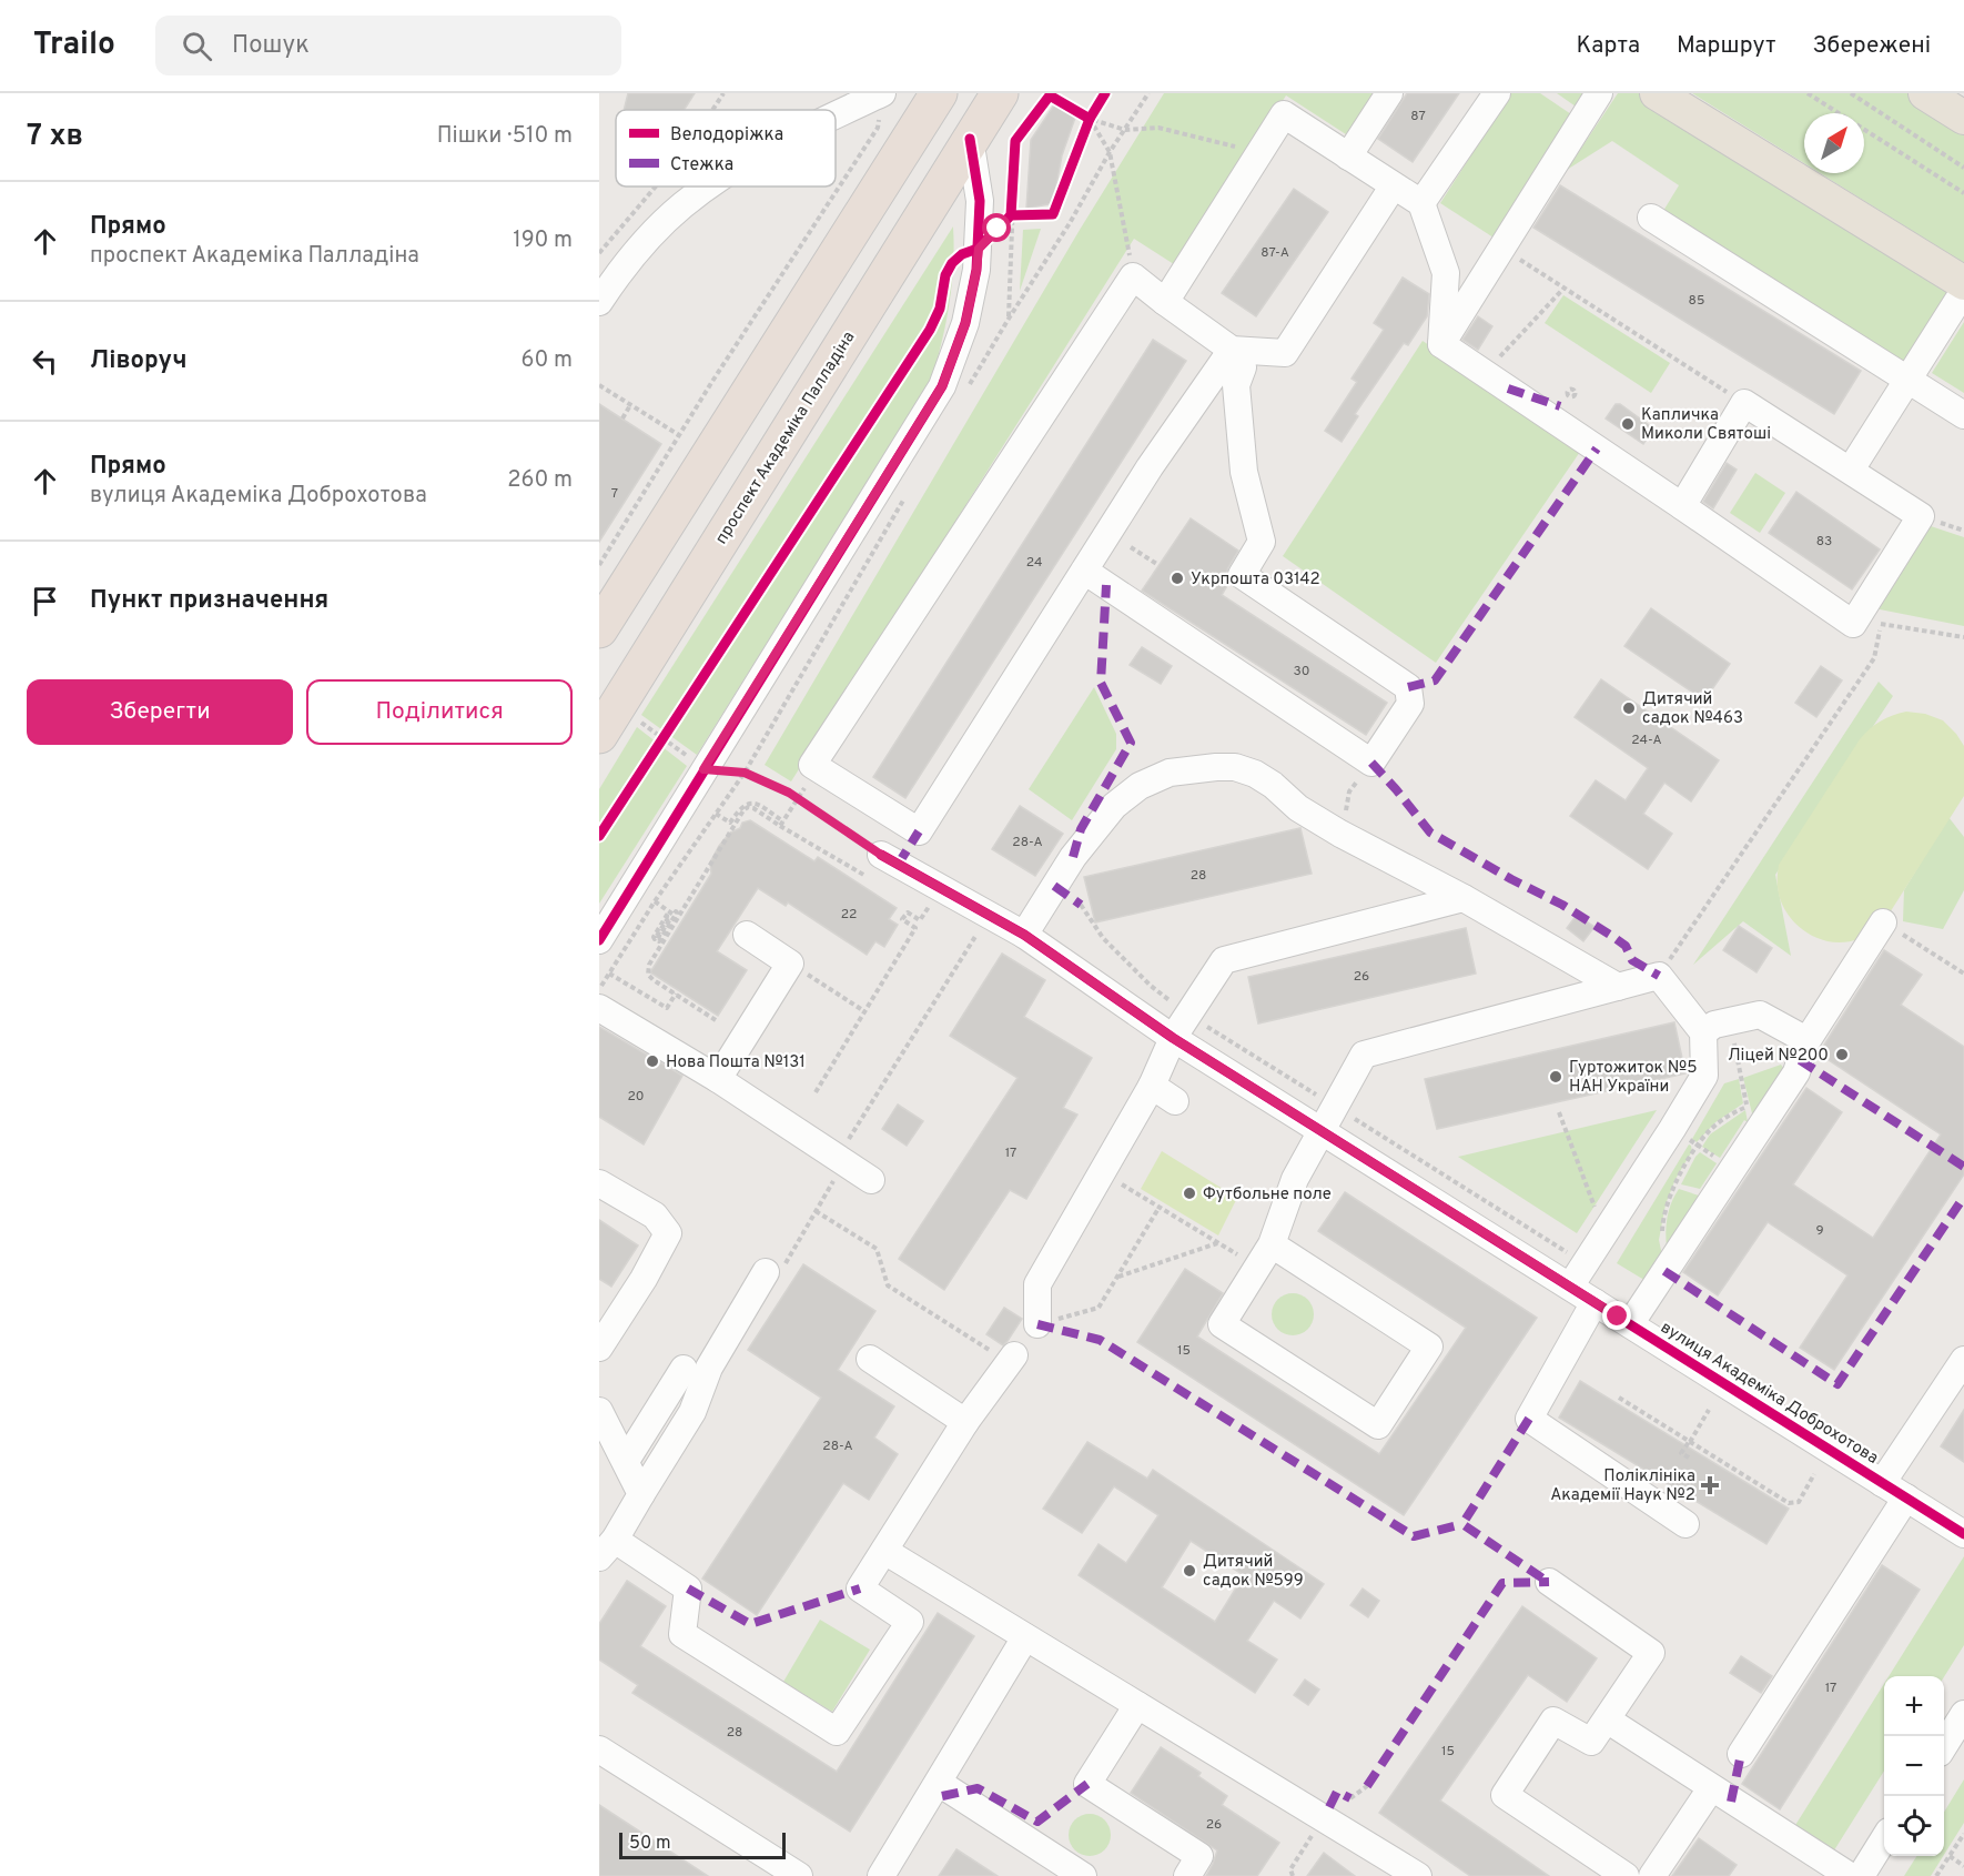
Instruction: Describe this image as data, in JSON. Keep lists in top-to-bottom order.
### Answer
{
  "streets": {
    "highway": ["проспект Академіка Палладіна"],
    "street": ["вулиця Академіка Доброхотова"]
  },
  "places": {
    "other": [
      "Капличка Миколи Святоші",
      "Укрпошта 03142",
      "Дитячий садок №463",
      "Ліцей №200",
      "Нова Пошта №131",
      "Гуртожиток №5 НАН України",
      "Футбольне поле",
      "Дитячий садок №599"
    ],
    "health": ["Поліклініка Академії Наук №2"]
  },
  "house_numbers": [
    "87",
    "87-А",
    "85",
    "7",
    "83",
    "24",
    "30",
    "24-А",
    "28-А",
    "28",
    "22",
    "26",
    "20",
    "17",
    "9",
    "15",
    "28-А",
    "17",
    "28",
    "15",
    "26"
  ],
  "legend": ["Велодоріжка", "Стежка"],
  "scale_bar": "50 m",
  "north": "top right",
  "page": {
    "header": "Trailo",
    "search": "Пошук",
    "nav": ["Карта", "Маршрут", "Збережені"],
    "heading": ["7 хв", "Пішки · 510 m"],
    "list": [
      ["Прямо", "проспект Академіка Палладіна", "190 m"],
      ["Ліворуч", "60 m"],
      ["Прямо", "вулиця Академіка Доброхотова", "260 m"],
      "Пункт призначення"
    ],
    "buttons": ["Зберегти", "Поділитися"],
    "map_buttons": ["+", "−"],
    "scale": "50 m"
  }
}
